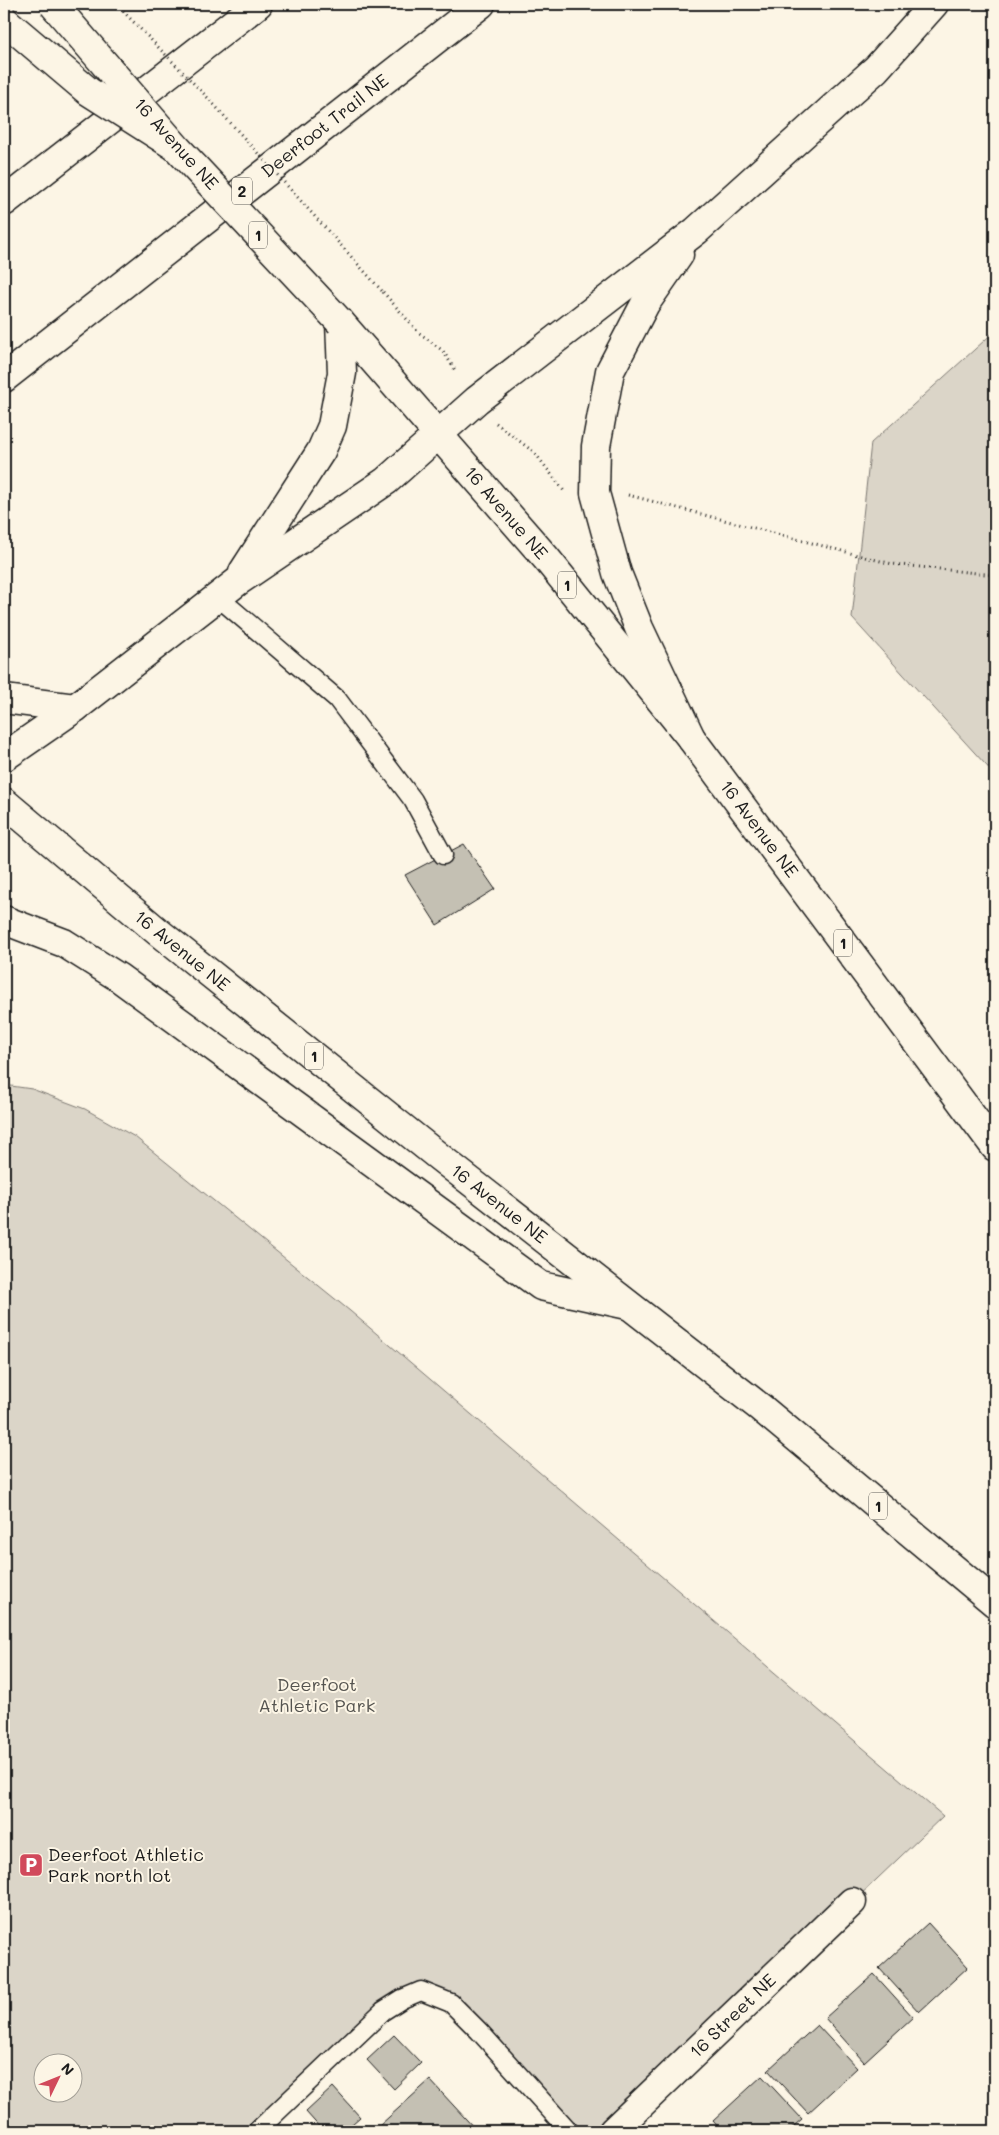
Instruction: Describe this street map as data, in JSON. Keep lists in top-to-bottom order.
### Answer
{
  "streets": {
    "main road": [
      "Deerfoot Trail NE",
      "16 Avenue NE",
      "2",
      "1",
      "16 Street NE"
    ]
  },
  "parks": ["Deerfoot Athletic Park"],
  "places": {
    "parking": ["Deerfoot Athletic Park north lot"]
  },
  "north": "top right"
}
